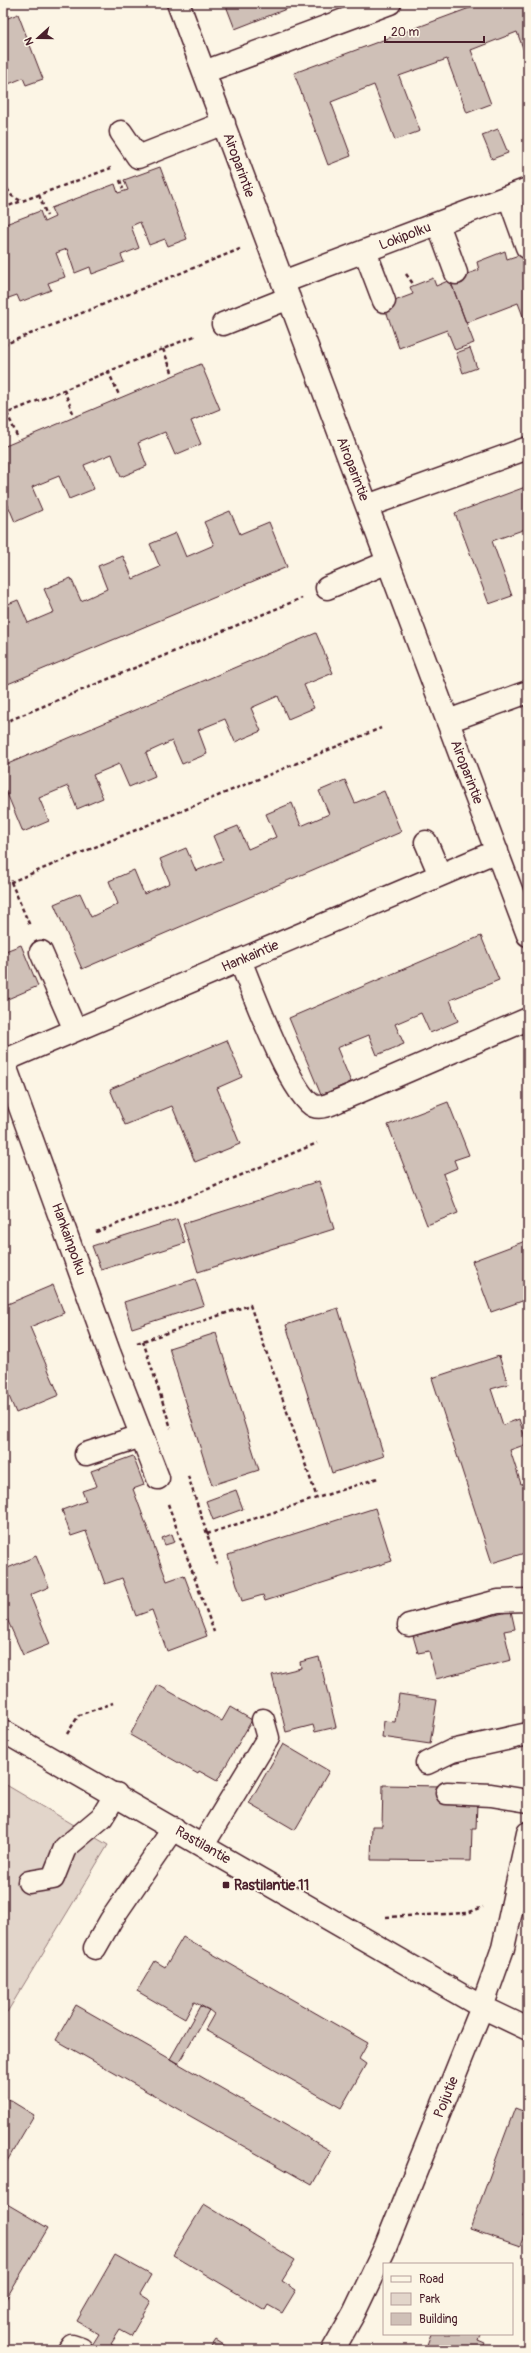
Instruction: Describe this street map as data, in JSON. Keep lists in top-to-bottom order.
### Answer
{
  "streets": {
    "street": [
      "Airoparintie",
      "Lokipolku",
      "Hankaintie",
      "Hankainpolku",
      "Rastilantie",
      "Poijutie"
    ]
  },
  "crossings": [
    ["Airoparintie", "Lokipolku"],
    ["Airoparintie", "Hankaintie"],
    ["Hankaintie", "Hankainpolku"],
    ["Rastilantie", "Poijutie"]
  ],
  "places": {
    "transit": ["Rastilantie 11"]
  },
  "legend": ["Road", "Park", "Building"],
  "scale_bar": "20 m",
  "north": "left"
}
